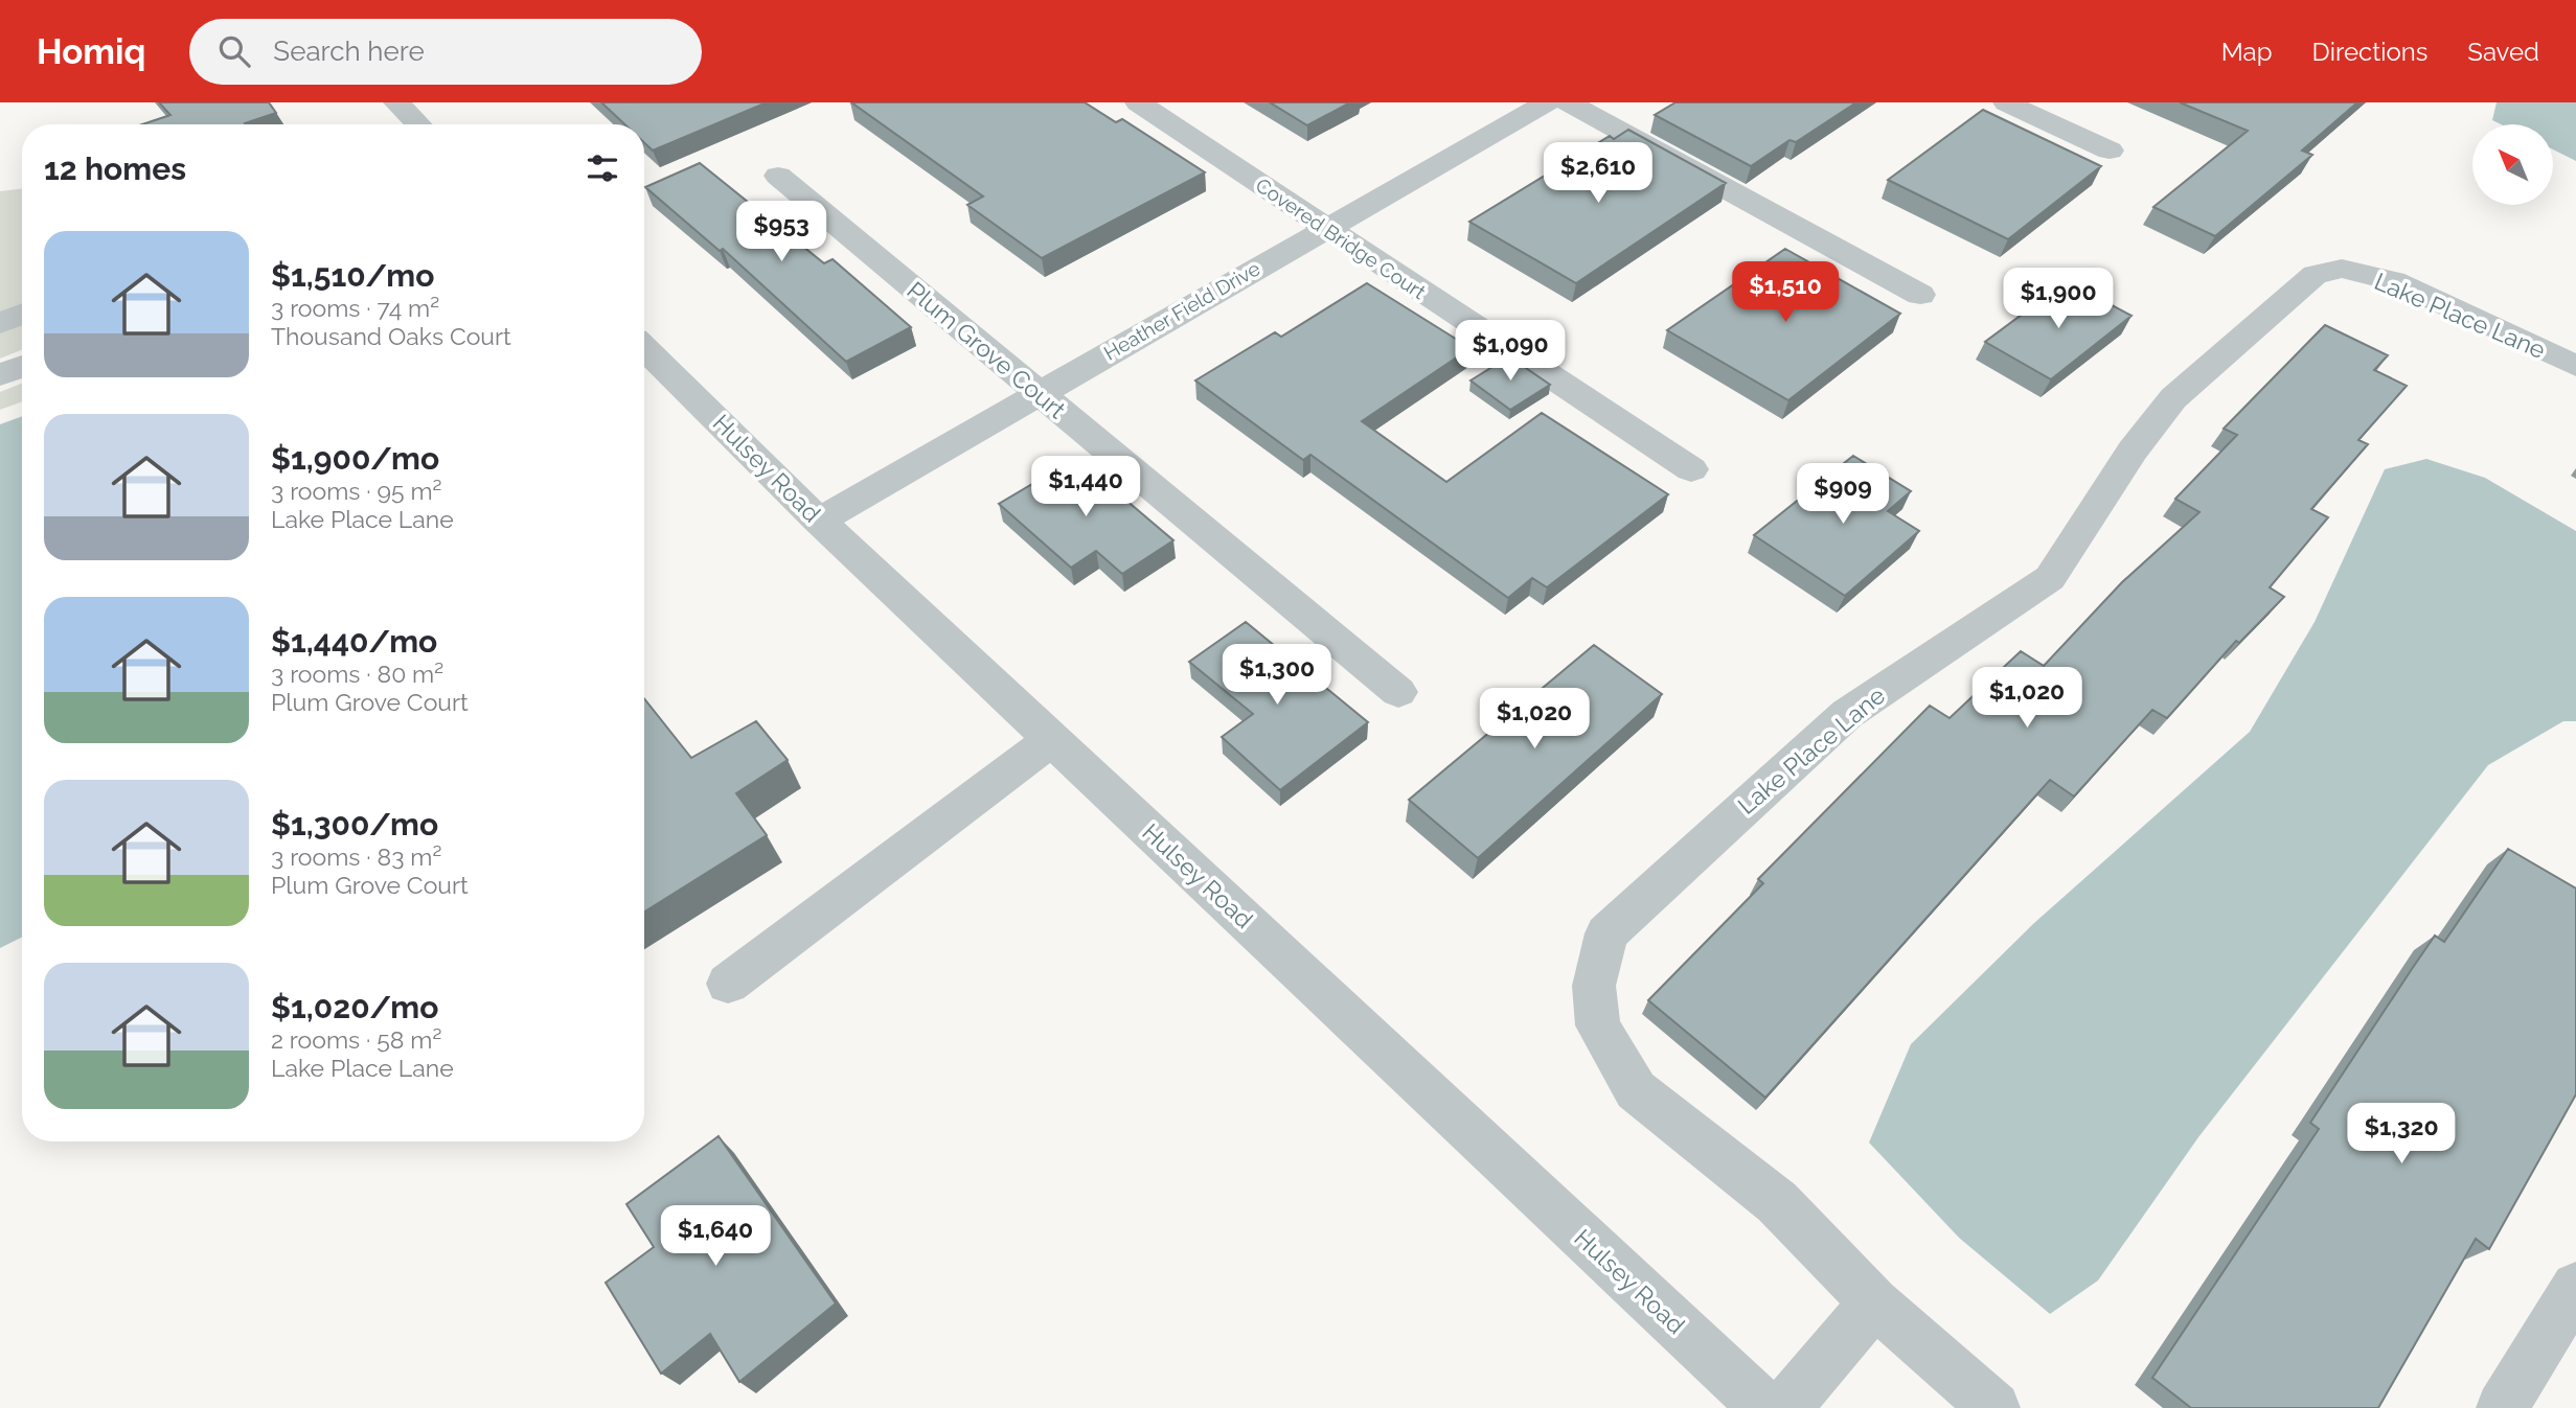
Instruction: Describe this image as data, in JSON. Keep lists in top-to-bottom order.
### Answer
{
  "streets": {
    "street": [
      "Covered Bridge Court",
      "Heather Field Drive",
      "Lake Place Lane",
      "Plum Grove Court",
      "Hulsey Road"
    ]
  },
  "crossings": [
    ["Covered Bridge Court", "Heather Field Drive"],
    ["Heather Field Drive", "Plum Grove Court"],
    ["Heather Field Drive", "Hulsey Road"]
  ],
  "north": "top left",
  "page": {
    "header": "Homiq",
    "search": "Search here",
    "nav": ["Map", "Directions", "Saved"],
    "heading": "12 homes",
    "price": [
      "$2,610",
      "$953",
      "$1,510",
      "$1,900",
      "$1,090",
      "$1,440",
      "$909",
      "$1,300",
      "$1,020",
      "$1,020",
      "$1,320",
      "$1,640"
    ],
    "list": [
      {
        "name": "$1,510/mo",
        "note": "3 rooms · 74 m² · Thousand Oaks Court"
      },
      {
        "name": "$1,900/mo",
        "note": "3 rooms · 95 m² · Lake Place Lane"
      },
      {
        "name": "$1,440/mo",
        "note": "3 rooms · 80 m² · Plum Grove Court"
      },
      {
        "name": "$1,300/mo",
        "note": "3 rooms · 83 m² · Plum Grove Court"
      },
      {
        "name": "$1,020/mo",
        "note": "2 rooms · 58 m² · Lake Place Lane"
      }
    ]
  }
}
